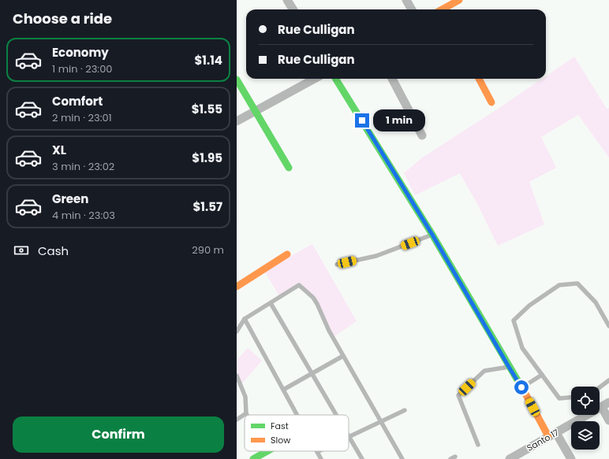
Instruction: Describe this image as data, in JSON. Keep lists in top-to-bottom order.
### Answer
{
  "streets": {
    "street": ["Santo 17"]
  },
  "legend": ["Fast", "Slow"],
  "page": {
    "heading": "Choose a ride",
    "banner": ["Rue Culligan", "Rue Culligan"],
    "list": [
      {
        "name": "Economy",
        "note": "1 min · 23:00",
        "value": "$1.14"
      },
      {
        "name": "Comfort",
        "note": "2 min · 23:01",
        "value": "$1.55"
      },
      {
        "name": "XL",
        "note": "3 min · 23:02",
        "value": "$1.95"
      },
      {
        "name": "Green",
        "note": "4 min · 23:03",
        "value": "$1.57"
      }
    ],
    "bubble": "1 min",
    "pay": ["Cash", "290 m"],
    "buttons": "Confirm"
  }
}
